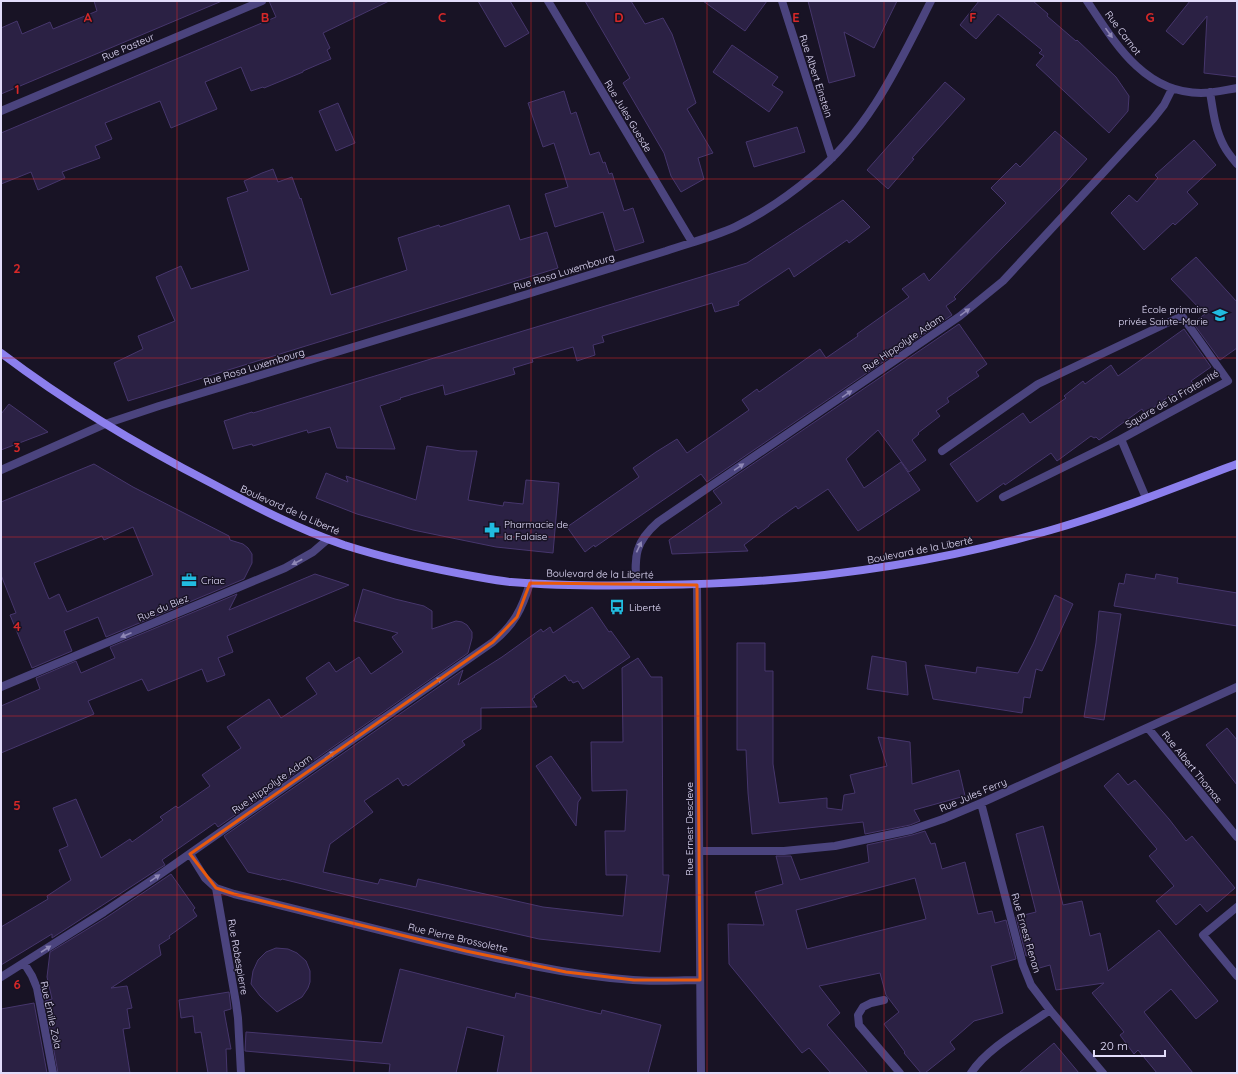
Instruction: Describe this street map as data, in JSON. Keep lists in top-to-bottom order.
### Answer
{
  "streets": {
    "main road": ["Boulevard de la Liberté"],
    "street": [
      "Rue Carnot",
      "Rue Pasteur",
      "Rue Albert Einstein",
      "Rue Jules Guesde",
      "Rue Rosa Luxembourg",
      "Rue Hippolyte Adam",
      "Square de la Fraternité",
      "Rue du Biez",
      "Rue Albert Thomas",
      "Rue Jules Ferry",
      "Rue Ernest Descleve",
      "Rue Ernest Renan",
      "Rue Pierre Brossolette",
      "Rue Robespierre",
      "Rue Émile Zola"
    ]
  },
  "crossings": [
    ["Rue Carnot", "Rue Hippolyte Adam"],
    ["Rue Albert Einstein", "Rue Rosa Luxembourg"],
    ["Rue Jules Guesde", "Rue Rosa Luxembourg"],
    ["Rue Rosa Luxembourg", "Boulevard de la Liberté"],
    ["Rue Hippolyte Adam", "Boulevard de la Liberté"],
    ["Rue Hippolyte Adam", "Rue Émile Zola"],
    ["Boulevard de la Liberté", "Rue du Biez"],
    ["Boulevard de la Liberté", "Rue Ernest Descleve"],
    ["Rue Albert Thomas", "Rue Jules Ferry"],
    ["Rue Jules Ferry", "Rue Ernest Descleve"],
    ["Rue Jules Ferry", "Rue Ernest Renan"],
    ["Rue Ernest Descleve", "Rue Pierre Brossolette"],
    ["Rue Pierre Brossolette", "Rue Robespierre"]
  ],
  "one_way": ["Rue Carnot", "Rue Hippolyte Adam", "Rue du Biez"],
  "places": {
    "school or university": ["École primaire privée Sainte-Marie"],
    "pharmacy": ["Pharmacie de la Falaise"],
    "office": ["Criac"],
    "bus stop": ["Liberté"]
  },
  "scale_bar": "20 m",
  "grid": {
    "columns": [
      "A",
      "B",
      "C",
      "D",
      "E",
      "F",
      "G"
    ],
    "rows": [
      "1",
      "2",
      "3",
      "4",
      "5",
      "6"
    ]
  }
}
